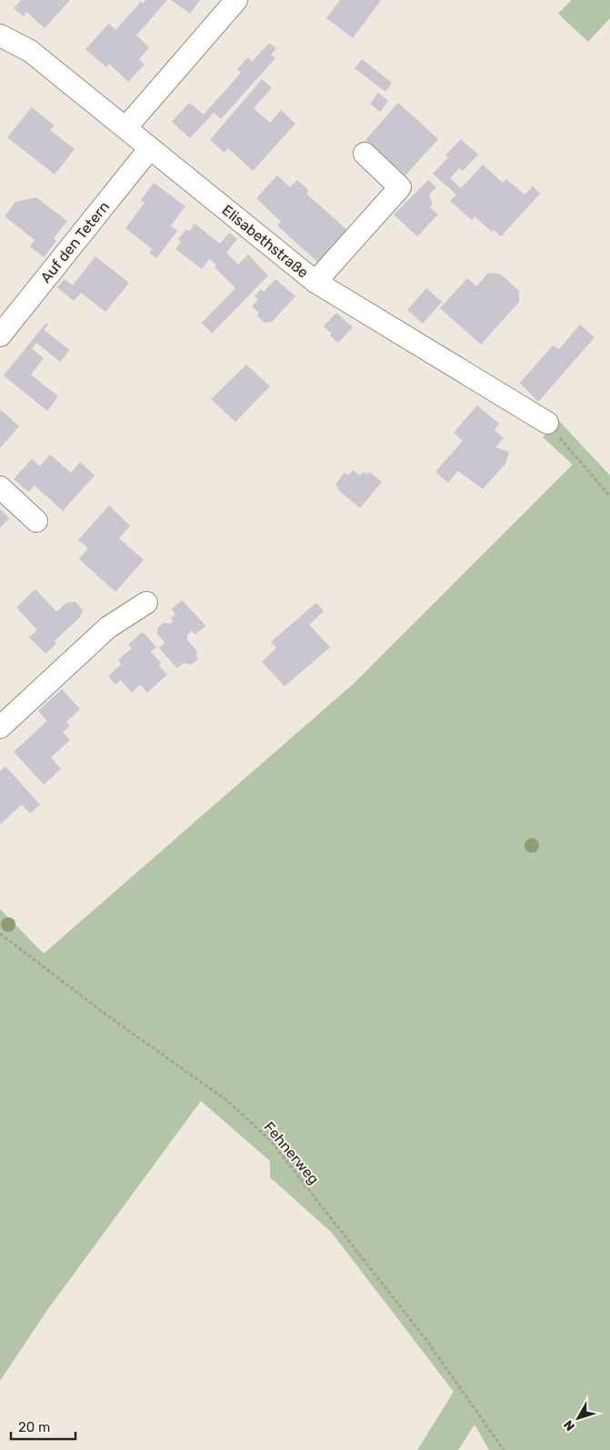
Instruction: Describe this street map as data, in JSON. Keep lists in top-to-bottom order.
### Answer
{
  "streets": {
    "street": ["Elisabethstraße", "Auf den Tetern"],
    "path": ["Fehnerweg"]
  },
  "crossings": [
    ["Elisabethstraße", "Auf den Tetern"]
  ],
  "scale_bar": "20 m",
  "north": "bottom left"
}
